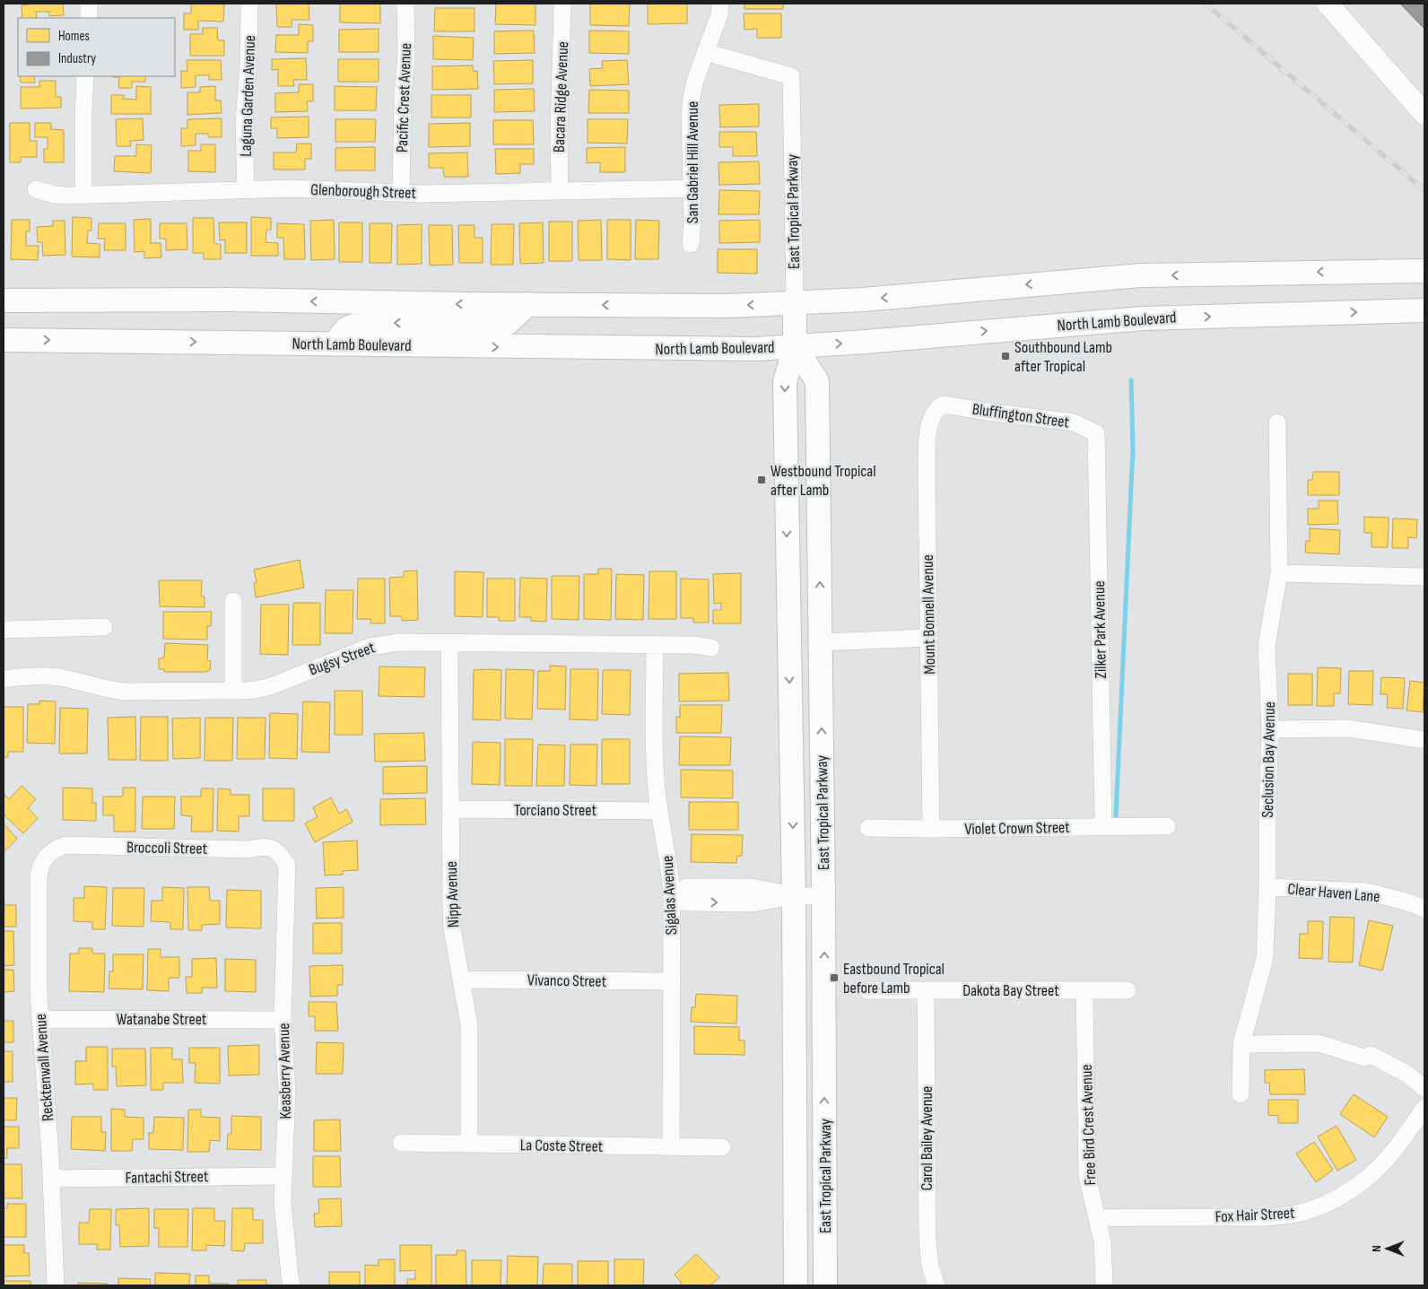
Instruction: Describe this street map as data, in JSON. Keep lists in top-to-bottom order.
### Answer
{
  "streets": {
    "main road": ["East Tropical Parkway", "North Lamb Boulevard"],
    "street": [
      "Laguna Garden Avenue",
      "Bacara Ridge Avenue",
      "Pacific Crest Avenue",
      "San Gabriel Hill Avenue",
      "Glenborough Street",
      "Bluffington Street",
      "Mount Bonnell Avenue",
      "Zilker Park Avenue",
      "Bugsy Street",
      "Seclusion Bay Avenue",
      "Torciano Street",
      "Violet Crown Street",
      "Broccoli Street",
      "Clear Haven Lane",
      "Nipp Avenue",
      "Sigalas Avenue",
      "Vivanco Street",
      "Dakota Bay Street",
      "Watanabe Street",
      "Recktenwall Avenue",
      "Keasberry Avenue",
      "Free Bird Crest Avenue",
      "Carol Bailey Avenue",
      "La Coste Street",
      "Fantachi Street",
      "Fox Hair Street"
    ]
  },
  "crossings": [
    ["Laguna Garden Avenue", "Glenborough Street"],
    ["Bacara Ridge Avenue", "Glenborough Street"],
    ["Pacific Crest Avenue", "Glenborough Street"],
    ["San Gabriel Hill Avenue", "Glenborough Street"],
    ["San Gabriel Hill Avenue", "East Tropical Parkway"],
    ["East Tropical Parkway", "North Lamb Boulevard"],
    ["Bluffington Street", "Mount Bonnell Avenue"],
    ["Bluffington Street", "Zilker Park Avenue"],
    ["Mount Bonnell Avenue", "Violet Crown Street"],
    ["Zilker Park Avenue", "Violet Crown Street"],
    ["Bugsy Street", "Nipp Avenue"],
    ["Bugsy Street", "Sigalas Avenue"],
    ["Seclusion Bay Avenue", "Clear Haven Lane"],
    ["Torciano Street", "Nipp Avenue"],
    ["Torciano Street", "Sigalas Avenue"],
    ["Broccoli Street", "Recktenwall Avenue"],
    ["Broccoli Street", "Keasberry Avenue"],
    ["Nipp Avenue", "Vivanco Street"],
    ["Nipp Avenue", "La Coste Street"],
    ["Sigalas Avenue", "Vivanco Street"],
    ["Sigalas Avenue", "La Coste Street"],
    ["Dakota Bay Street", "Free Bird Crest Avenue"],
    ["Dakota Bay Street", "Carol Bailey Avenue"],
    ["Watanabe Street", "Recktenwall Avenue"],
    ["Watanabe Street", "Keasberry Avenue"],
    ["Recktenwall Avenue", "Fantachi Street"],
    ["Keasberry Avenue", "Fantachi Street"],
    ["Free Bird Crest Avenue", "Fox Hair Street"]
  ],
  "places": {
    "transit": ["Southbound Lamb after Tropical", "Westbound Tropical after Lamb", "Eastbound Tropical before Lamb"]
  },
  "legend": ["Homes", "Industry"],
  "north": "left"
}
